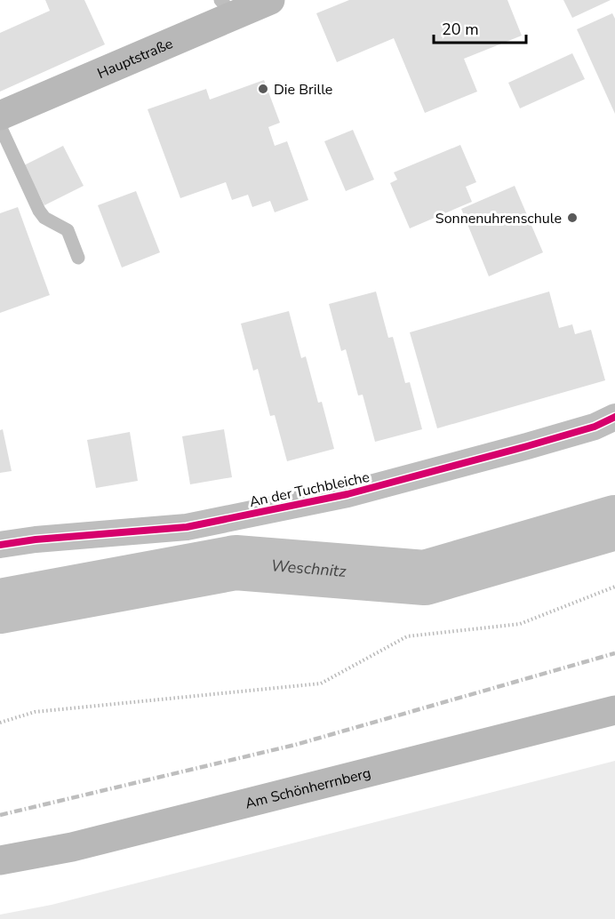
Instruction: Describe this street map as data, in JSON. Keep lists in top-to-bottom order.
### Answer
{
  "streets": {
    "main road": ["Hauptstraße", "Am Schönherrnberg"],
    "street": ["An der Tuchbleiche"]
  },
  "water": ["Weschnitz"],
  "places": ["Die Brille", "Sonnenuhrenschule"],
  "scale_bar": "20 m"
}
